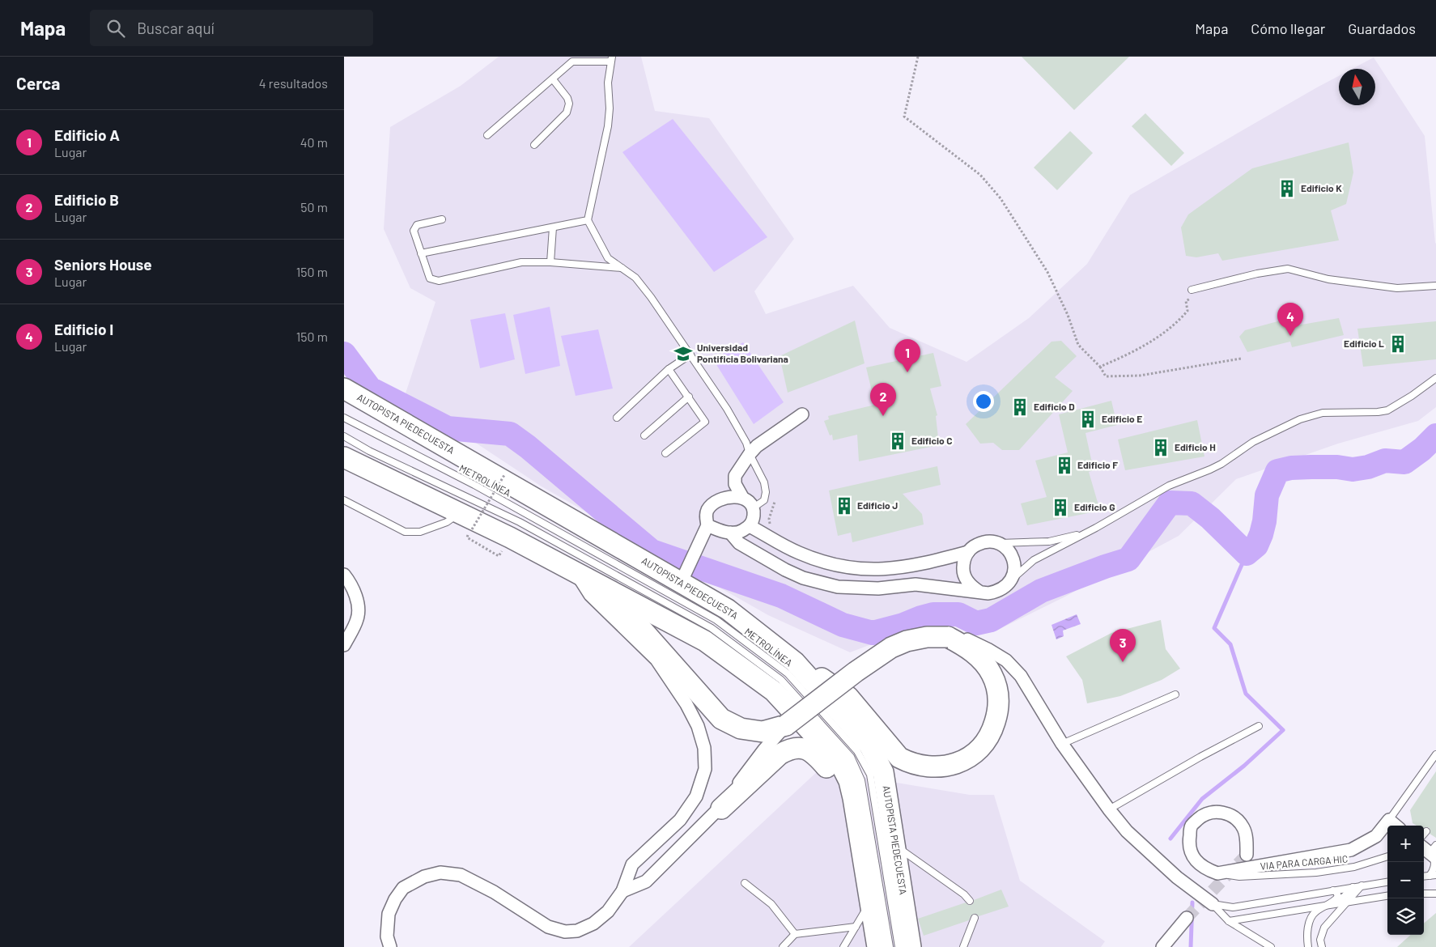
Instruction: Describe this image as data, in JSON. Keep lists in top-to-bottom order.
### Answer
{
  "streets": {
    "highway": ["AUTOPISTA PIEDECUESTA"],
    "lane": ["METROLÍNEA", "VIA PARA CARGA HIC"]
  },
  "places": {
    "building": [
      "Edificio K",
      "Edificio L",
      "Edificio D",
      "Edificio E",
      "Edificio C",
      "Edificio H",
      "Edificio F",
      "Edificio J",
      "Edificio G"
    ],
    "school or university": ["Universidad Pontificia Bolivariana"]
  },
  "north": "top",
  "page": {
    "header": "Mapa",
    "search": "Buscar aquí",
    "nav": ["Mapa", "Cómo llegar", "Guardados"],
    "heading": ["Cerca", "4 resultados"],
    "list": [
      {
        "mark": "1",
        "name": "Edificio A",
        "note": "Lugar",
        "value": "40 m"
      },
      {
        "mark": "2",
        "name": "Edificio B",
        "note": "Lugar",
        "value": "50 m"
      },
      {
        "mark": "3",
        "name": "Seniors House",
        "note": "Lugar",
        "value": "150 m"
      },
      {
        "mark": "4",
        "name": "Edificio I",
        "note": "Lugar",
        "value": "150 m"
      }
    ],
    "pins": [
      "4",
      "1",
      "2",
      "3"
    ],
    "map_buttons": ["+", "−"]
  }
}
